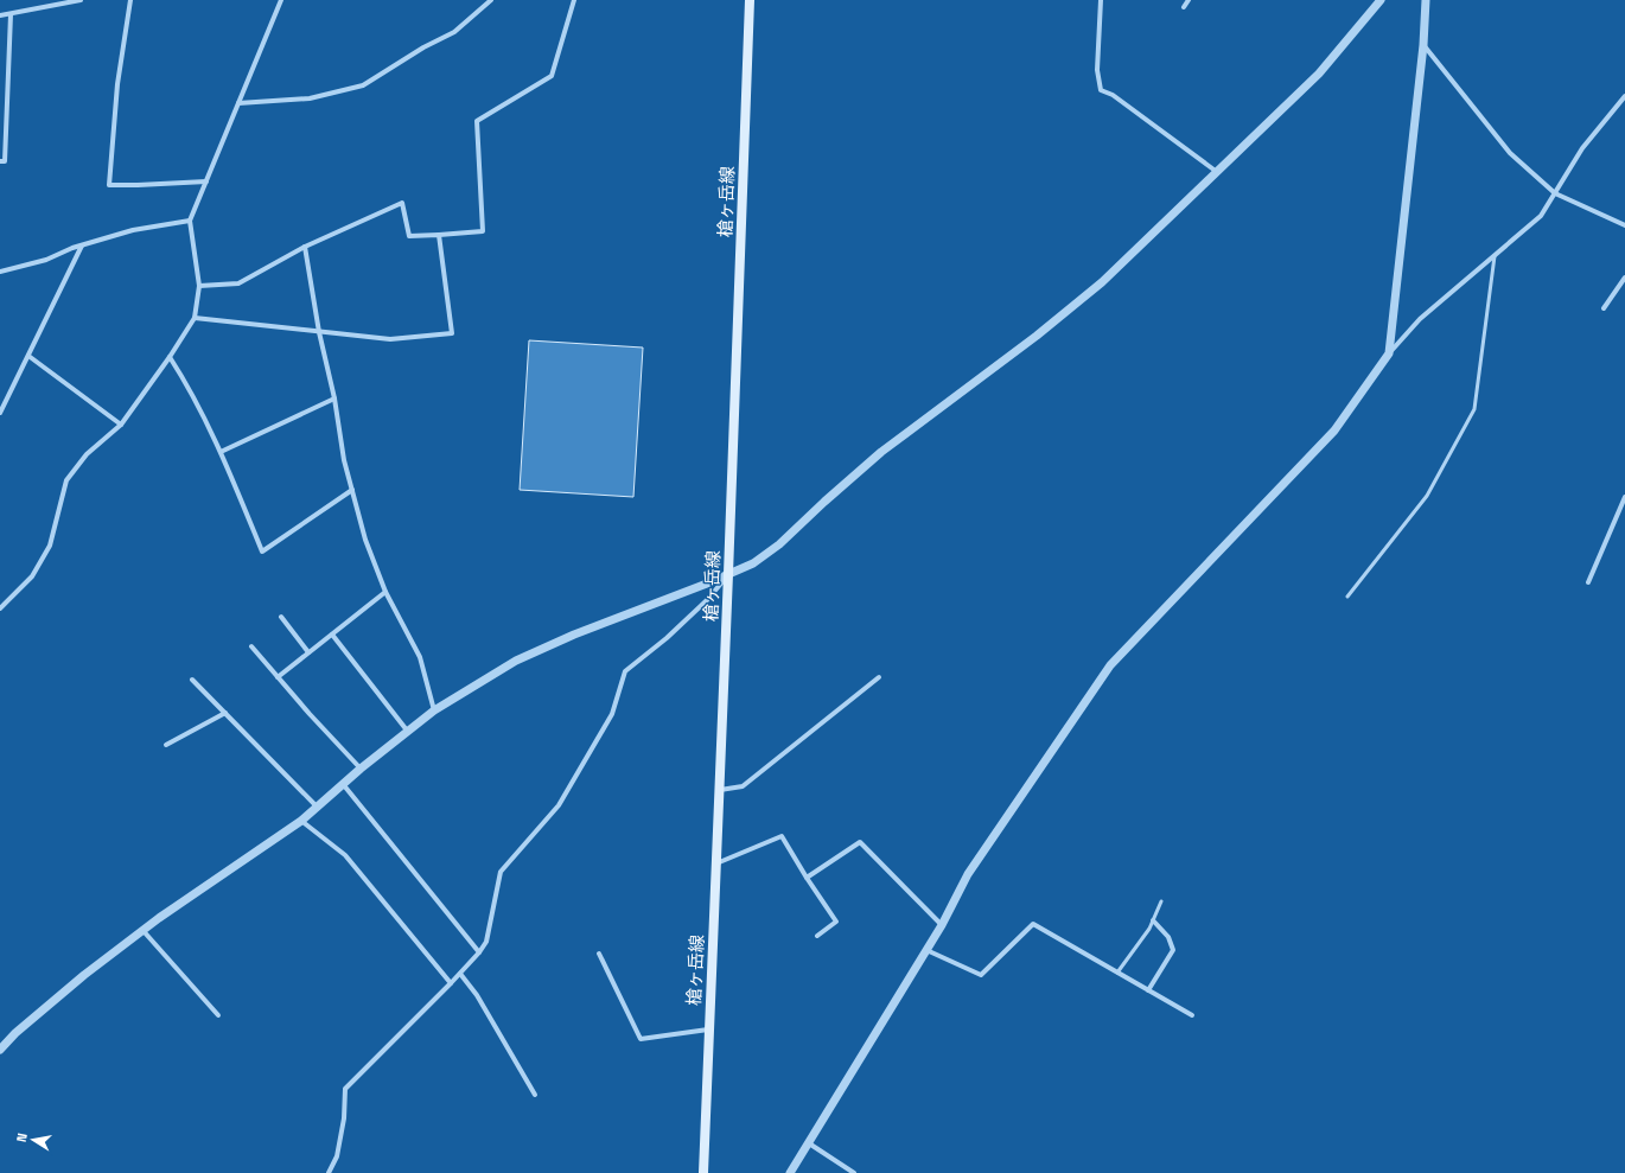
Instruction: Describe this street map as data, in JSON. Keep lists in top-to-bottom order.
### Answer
{
  "streets": {
    "main road": ["槍ヶ岳線"]
  },
  "north": "left"
}
